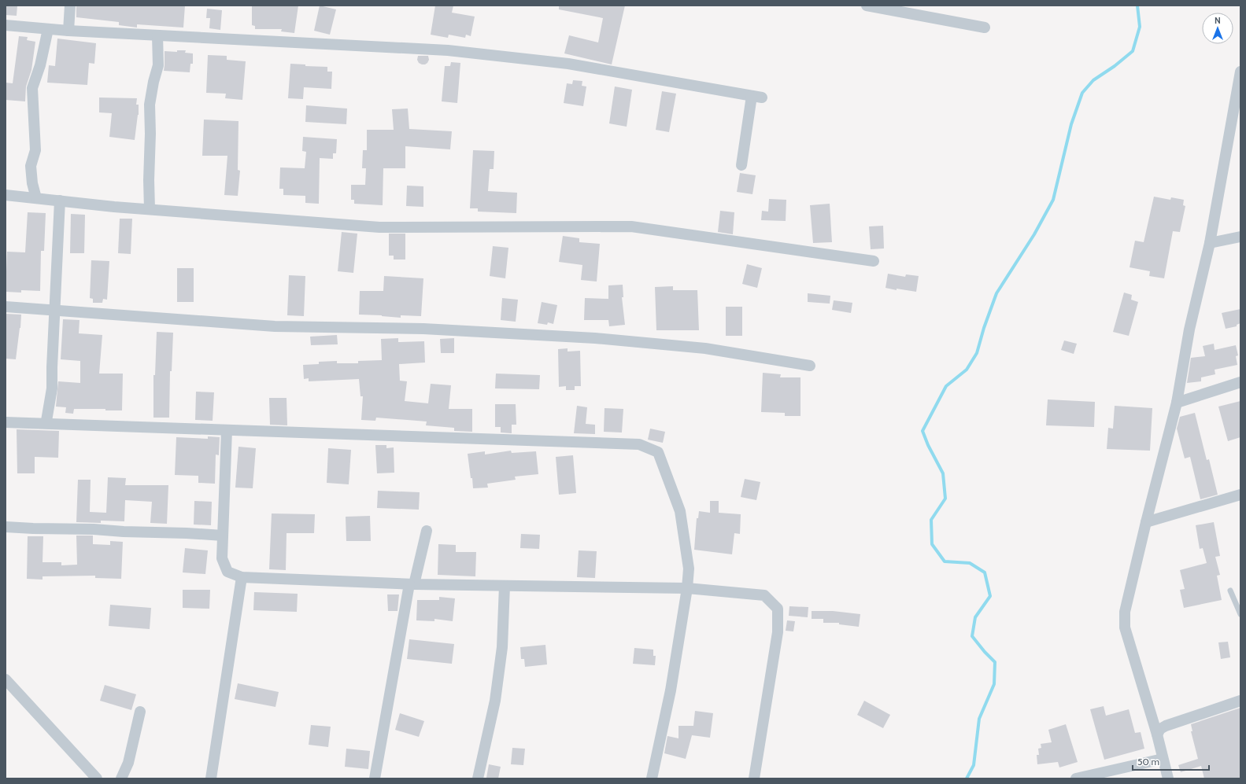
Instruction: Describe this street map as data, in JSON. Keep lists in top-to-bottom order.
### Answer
{
  "scale_bar": "50 m",
  "north": "top"
}
